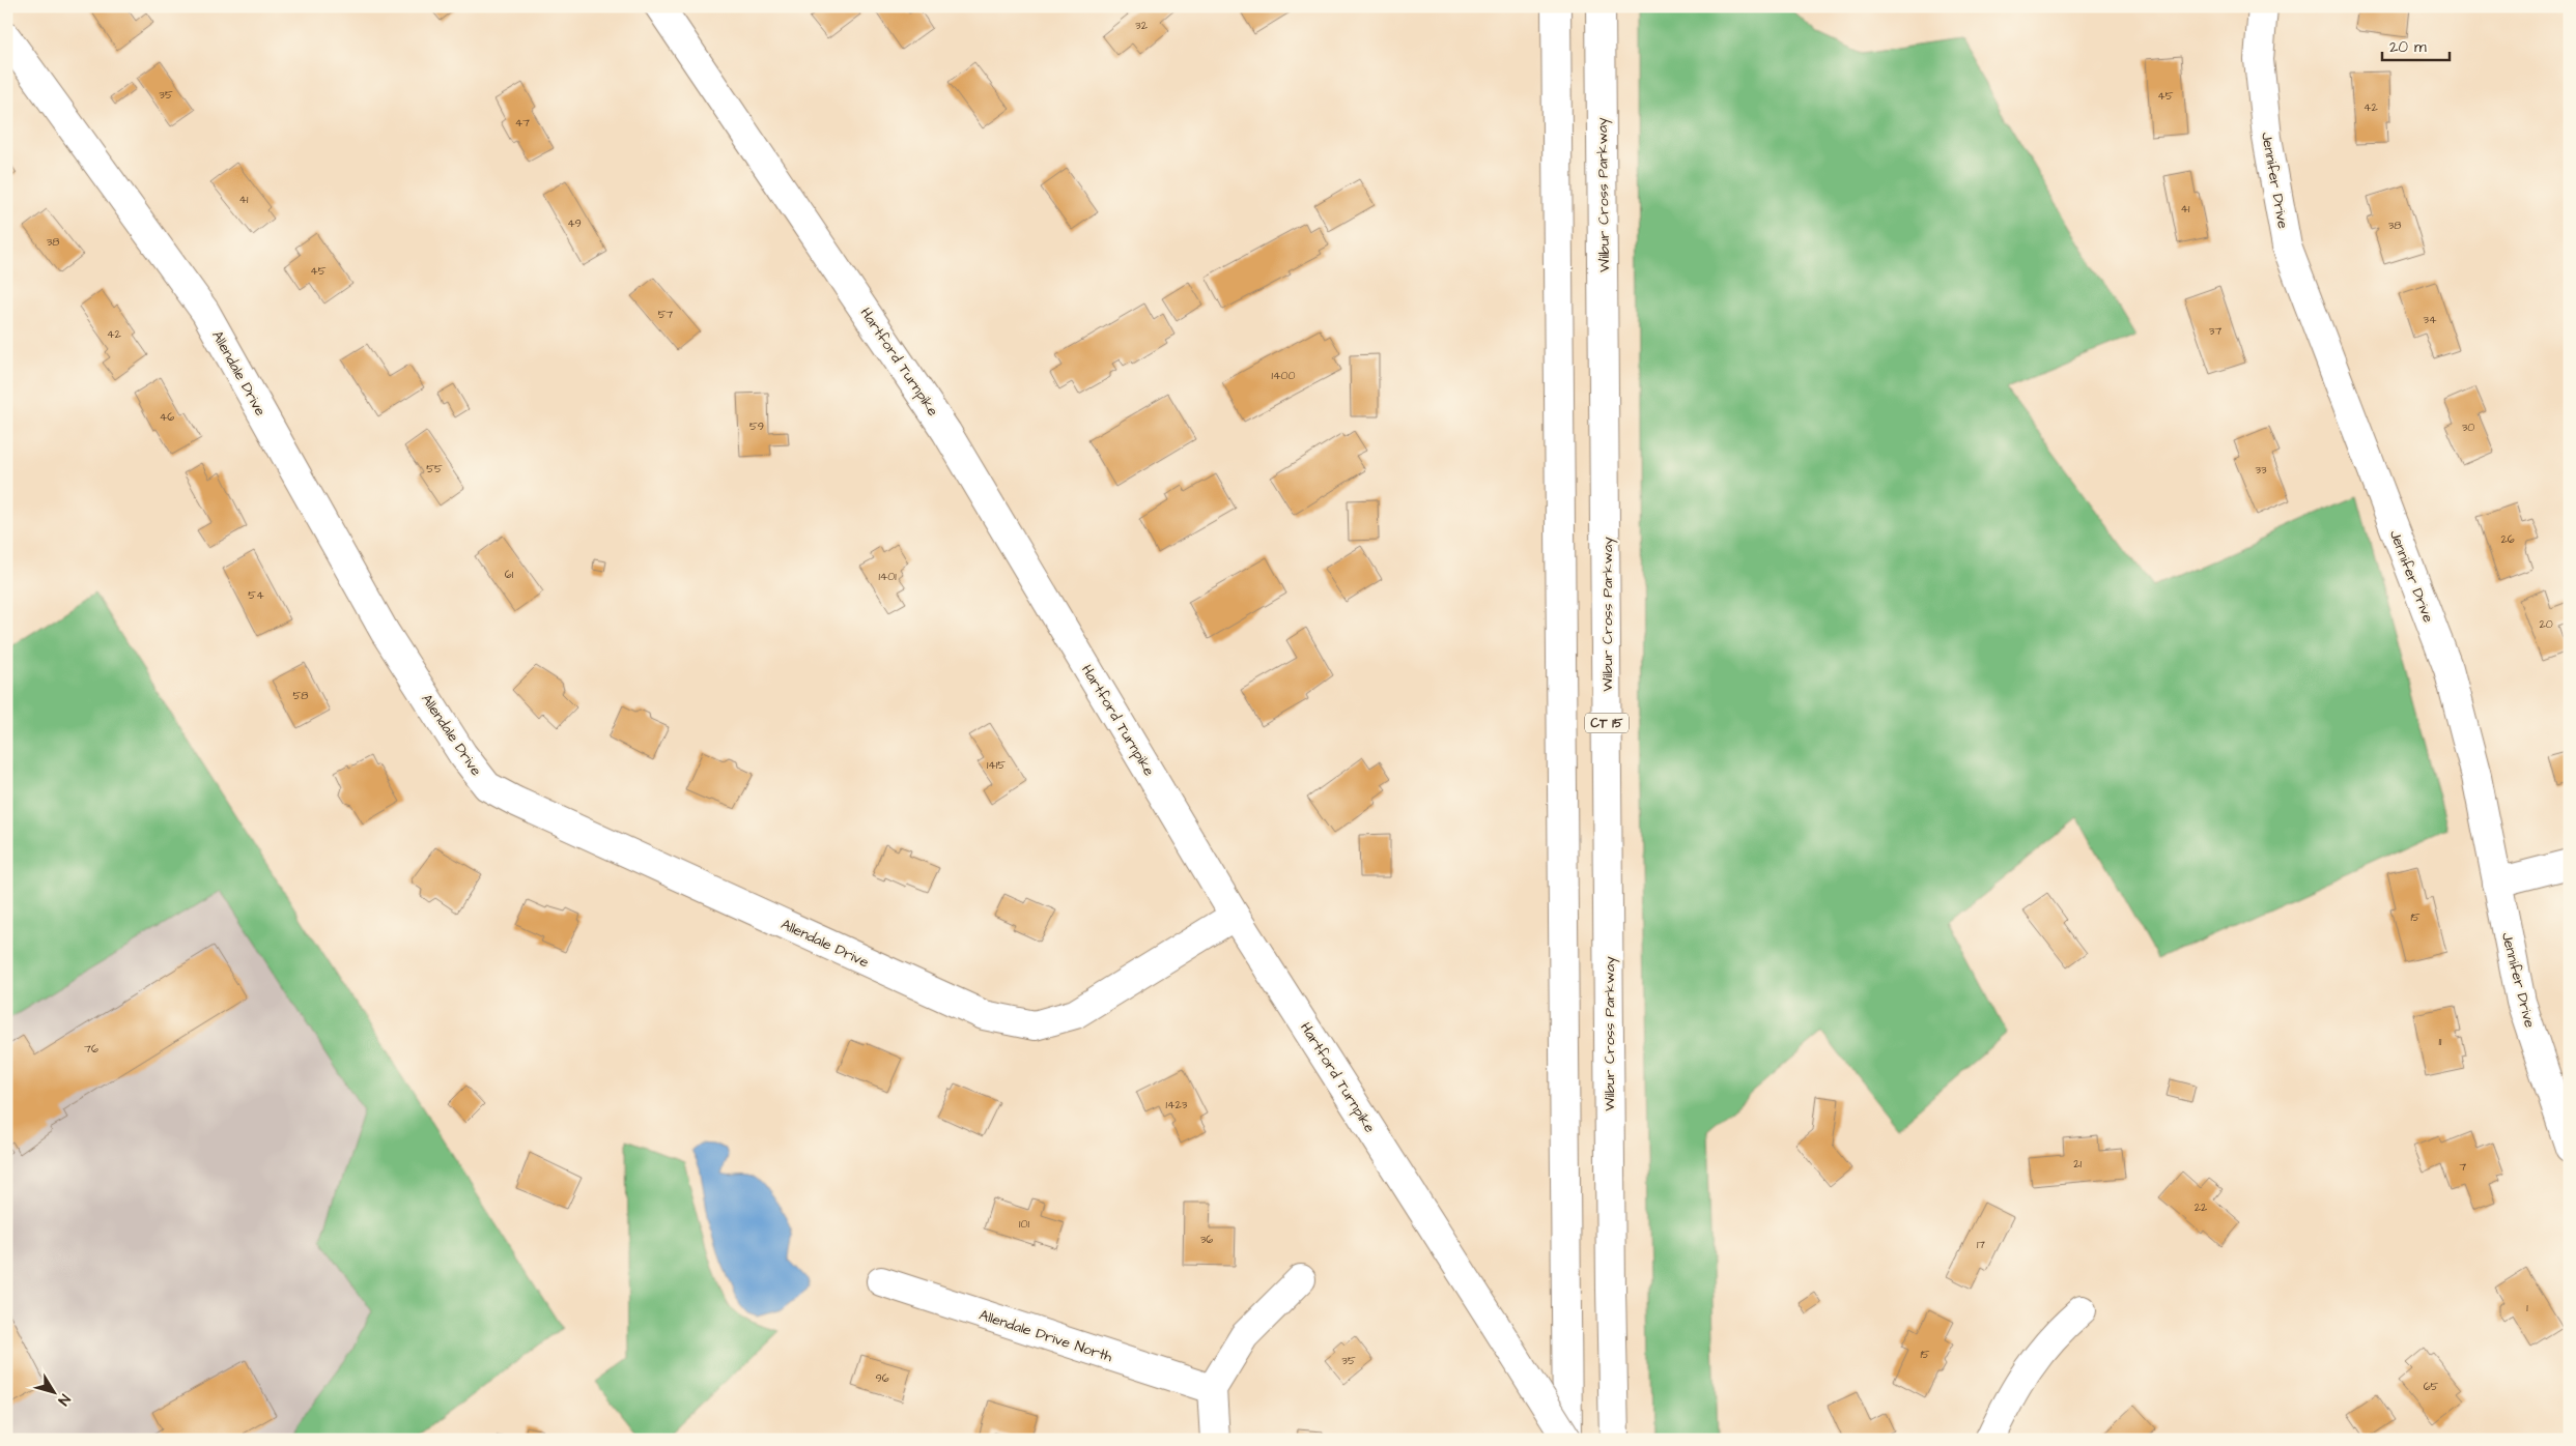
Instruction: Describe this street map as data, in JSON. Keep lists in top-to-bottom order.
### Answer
{
  "streets": {
    "main road": [
      "Jennifer Drive",
      "Wilbur Cross Parkway",
      "Hartford Turnpike",
      "Allendale Drive",
      "CT 15",
      "Allendale Drive North"
    ]
  },
  "crossings": [
    ["Hartford Turnpike", "Allendale Drive"]
  ],
  "house_numbers": [
    "32",
    "35",
    "45",
    "42",
    "47",
    "41",
    "41",
    "49",
    "38",
    "38",
    "45",
    "57",
    "34",
    "37",
    "42",
    "1400",
    "46",
    "59",
    "30",
    "55",
    "33",
    "26",
    "61",
    "1401",
    "54",
    "20",
    "58",
    "1415",
    "15",
    "11",
    "76",
    "1423",
    "21",
    "7",
    "22",
    "101",
    "36",
    "17",
    "1",
    "15",
    "35",
    "96",
    "65"
  ],
  "scale_bar": "20 m",
  "north": "bottom right"
}
